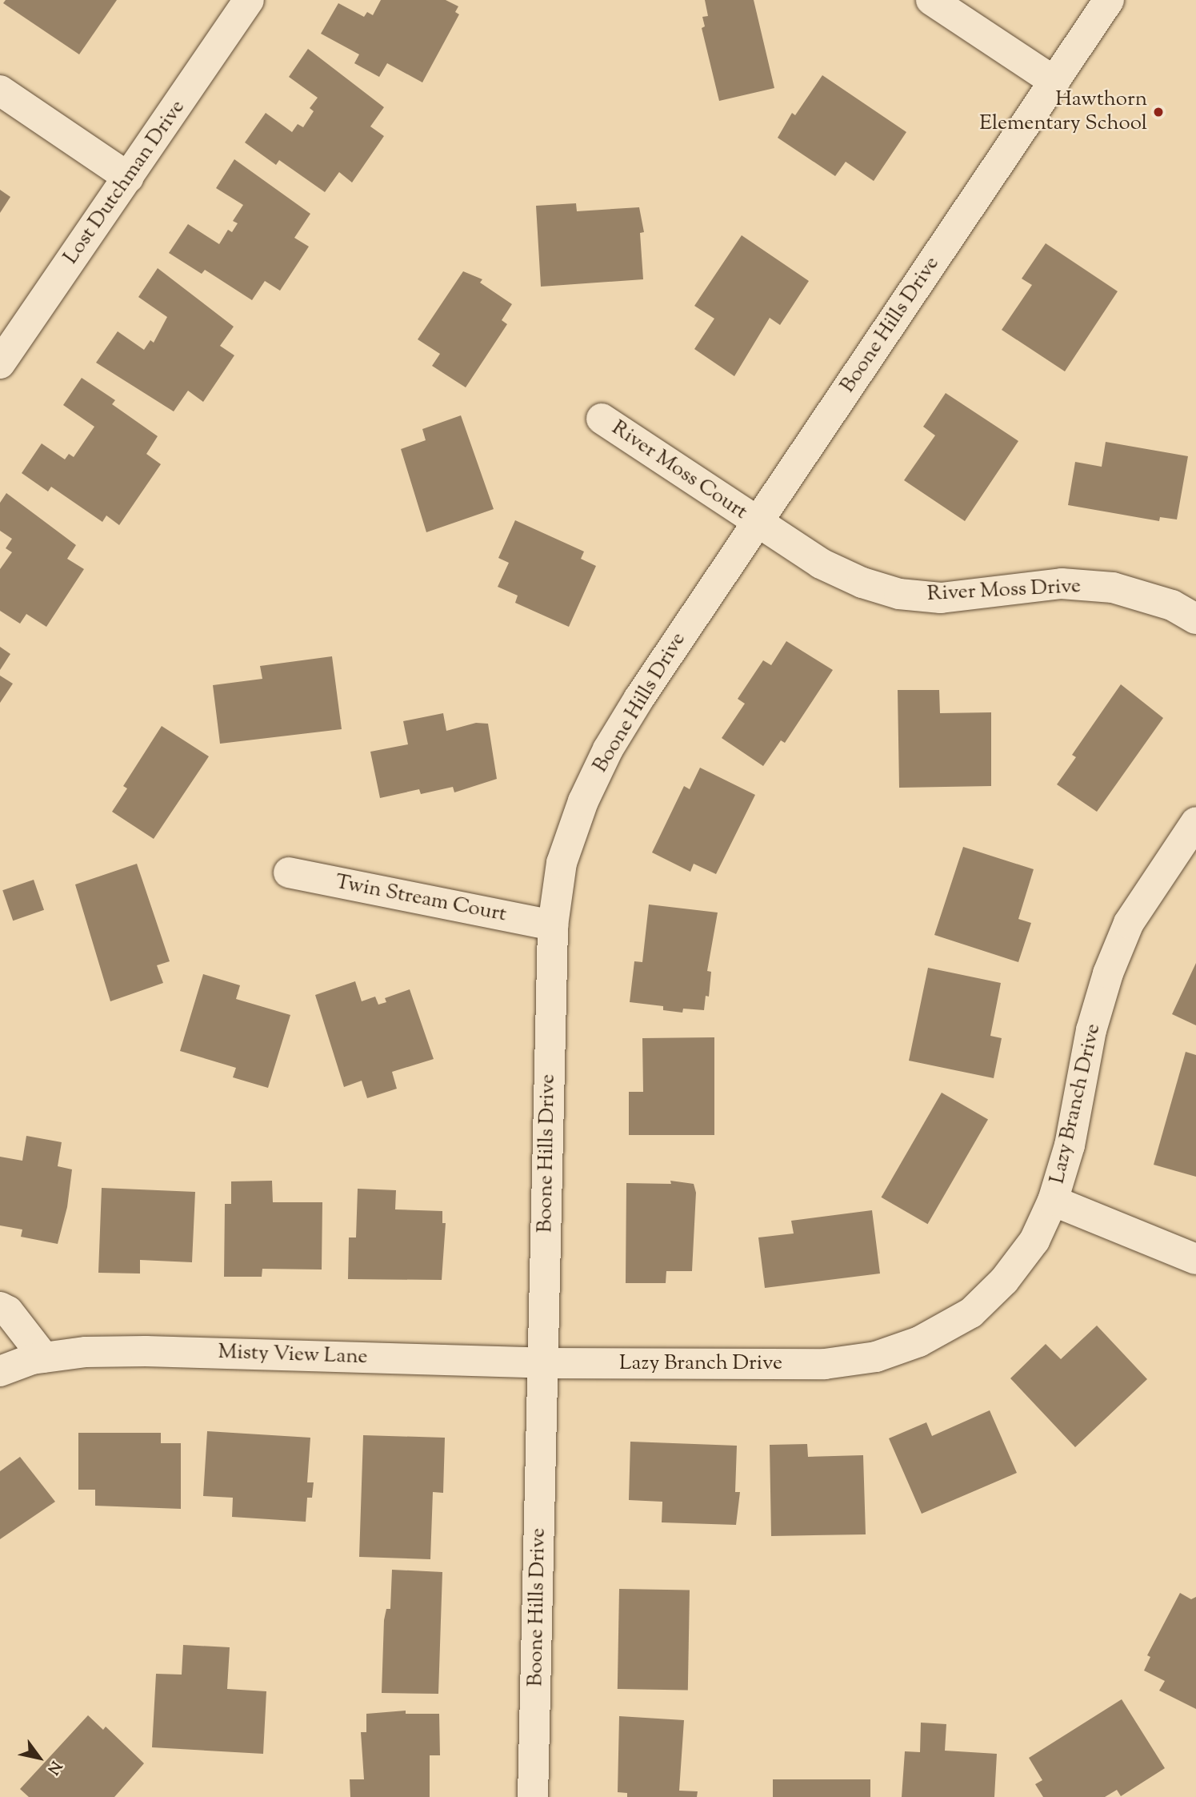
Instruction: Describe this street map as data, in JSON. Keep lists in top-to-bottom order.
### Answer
{
  "streets": {
    "street": [
      "Lost Dutchman Drive",
      "Boone Hills Drive",
      "River Moss Court",
      "River Moss Drive",
      "Twin Stream Court",
      "Lazy Branch Drive",
      "Misty View Lane"
    ]
  },
  "crossings": [
    ["Boone Hills Drive", "River Moss Court"],
    ["Boone Hills Drive", "River Moss Drive"],
    ["Boone Hills Drive", "Twin Stream Court"],
    ["Boone Hills Drive", "Lazy Branch Drive"],
    ["Boone Hills Drive", "Misty View Lane"],
    ["River Moss Court", "River Moss Drive"],
    ["Lazy Branch Drive", "Misty View Lane"]
  ],
  "places": ["Hawthorn Elementary School"],
  "north": "bottom right"
}
